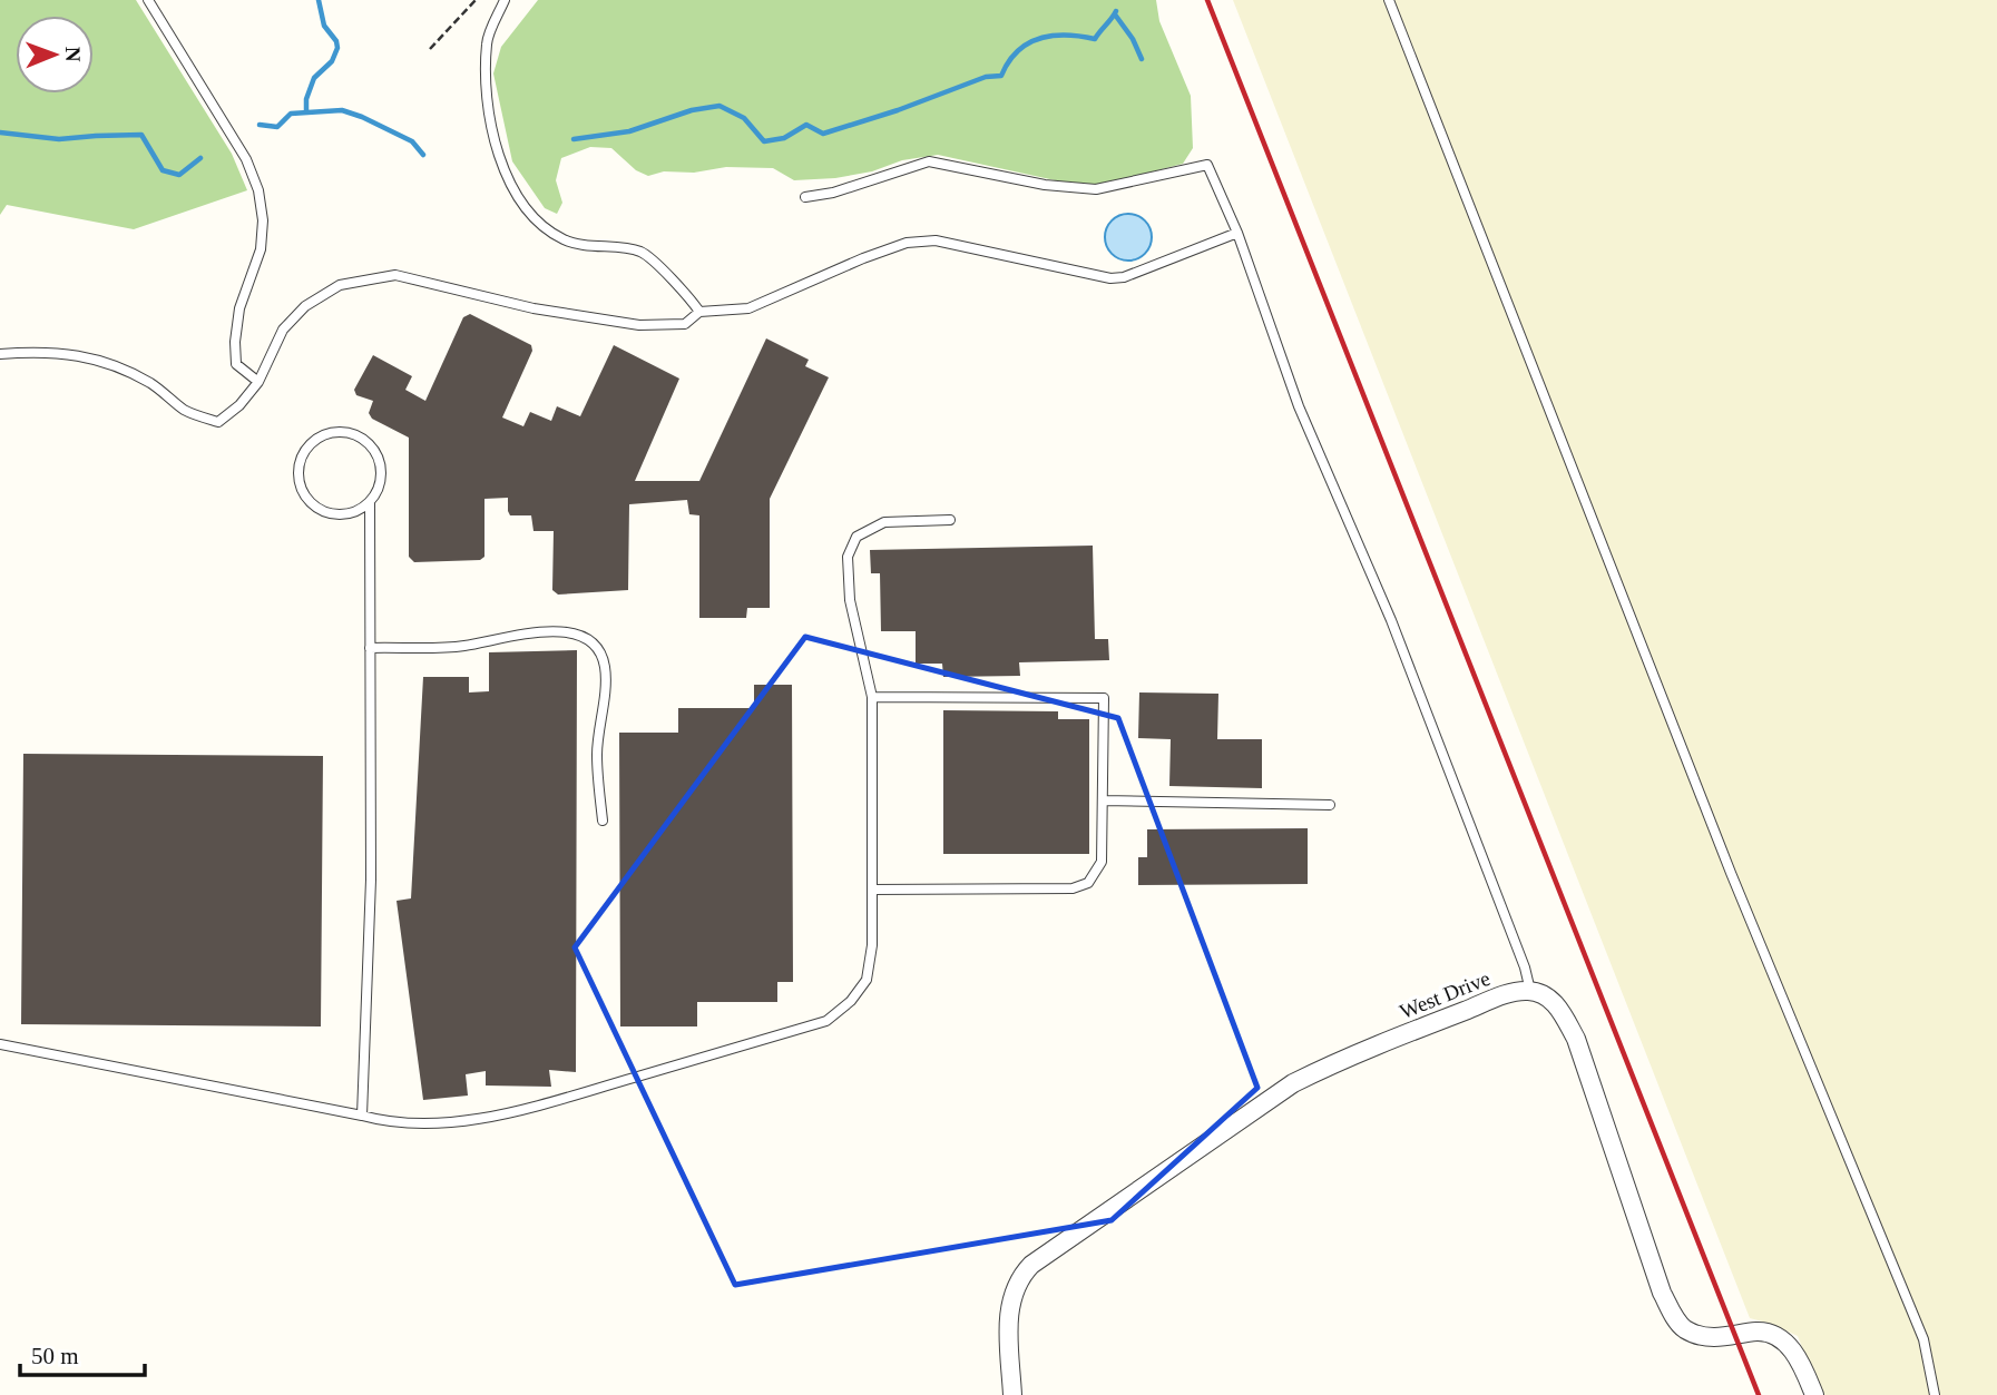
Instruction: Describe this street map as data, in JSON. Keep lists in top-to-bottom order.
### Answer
{
  "streets": {
    "street": ["West Drive"]
  },
  "scale_bar": "50 m",
  "north": "right"
}
